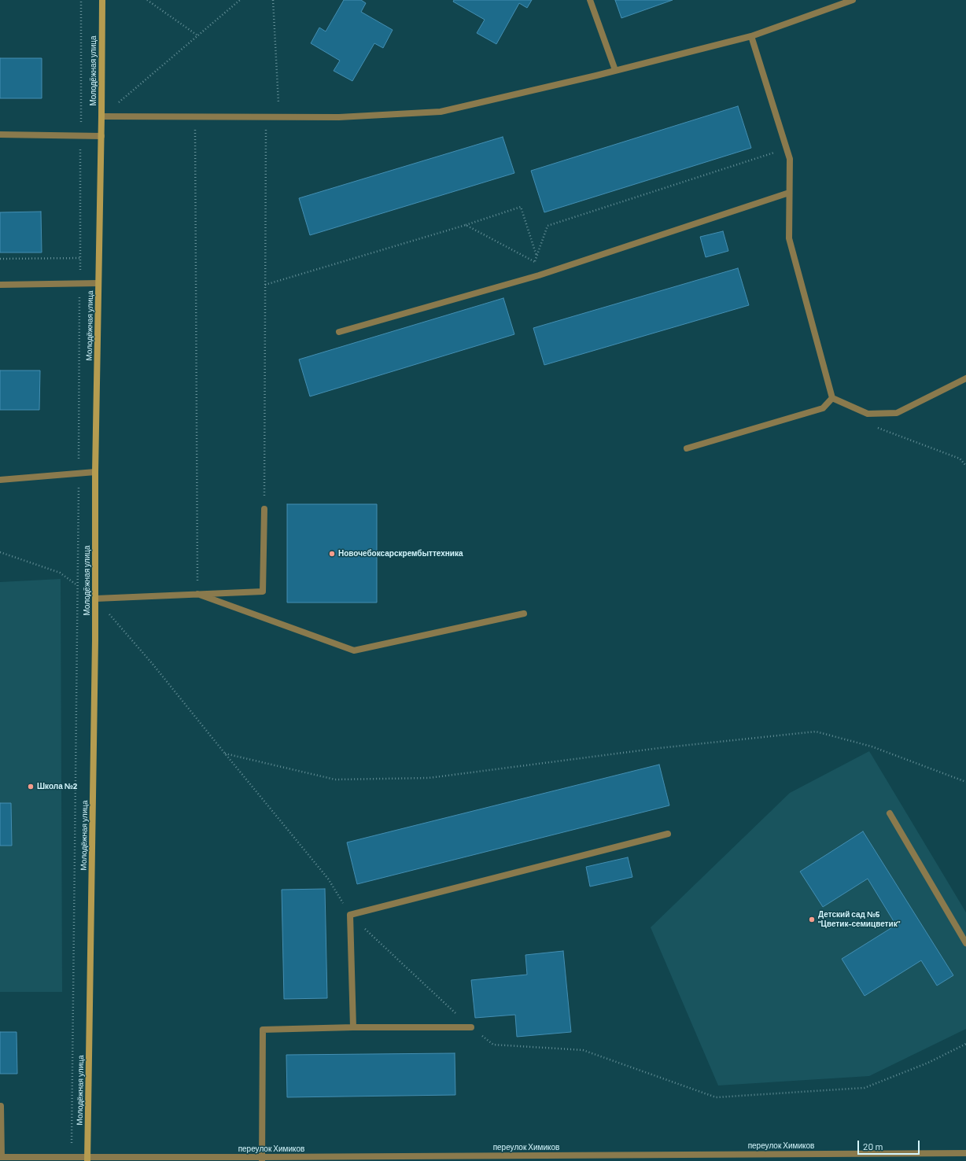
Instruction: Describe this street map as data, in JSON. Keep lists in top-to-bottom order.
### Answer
{
  "streets": {
    "street": ["Молодёжная улица", "переулок Химиков"]
  },
  "crossings": [
    ["Молодёжная улица", "переулок Химиков"]
  ],
  "places": ["Новочебоксарскрембыттехника", "Школа №2", "Детский сад №5 \"Цветик-семицветик\""],
  "scale_bar": "20 m"
}
